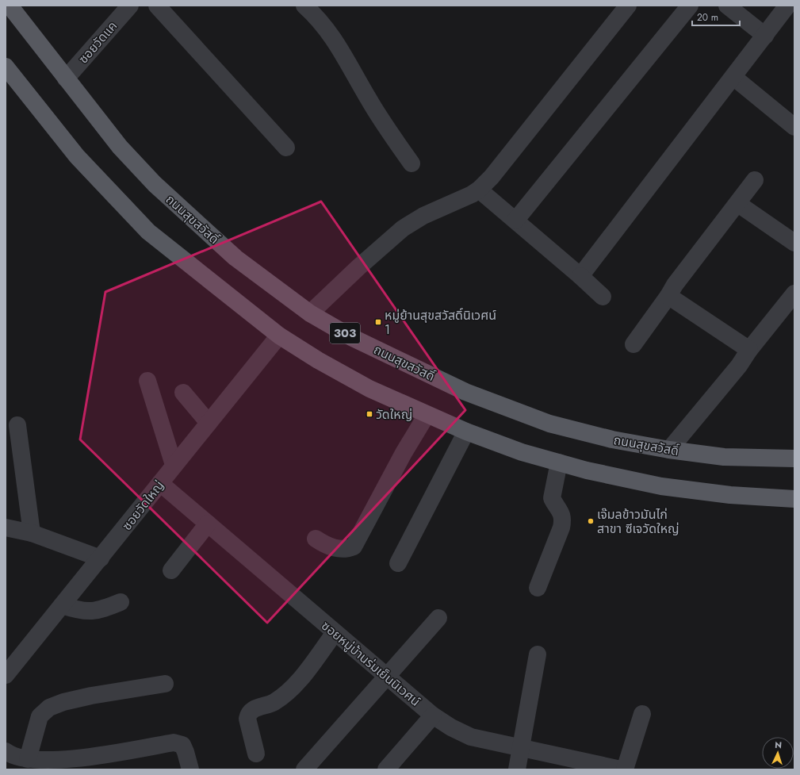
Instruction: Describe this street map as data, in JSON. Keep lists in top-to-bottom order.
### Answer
{
  "streets": {
    "main road": ["ถนนสุขสวัสดิ์", "303"],
    "street": ["ซอยวัดแค", "ซอยวัดใหญ่", "ซอยหมู่บ้านร่มเย็นนิเวศน์"]
  },
  "crossings": [
    ["ซอยวัดแค", "ถนนสุขสวัสดิ์"],
    ["ซอยวัดใหญ่", "ซอยหมู่บ้านร่มเย็นนิเวศน์"]
  ],
  "places": {
    "transit": ["หมู่ย้านสุขสวัสดิ์นิเวศน์ 1", "วัดใหญ่"],
    "other": ["เจ๊มลข้าวมันไก่ สาขา ซีเจวัดใหญ่"]
  },
  "scale_bar": "20 m",
  "north": "top"
}
